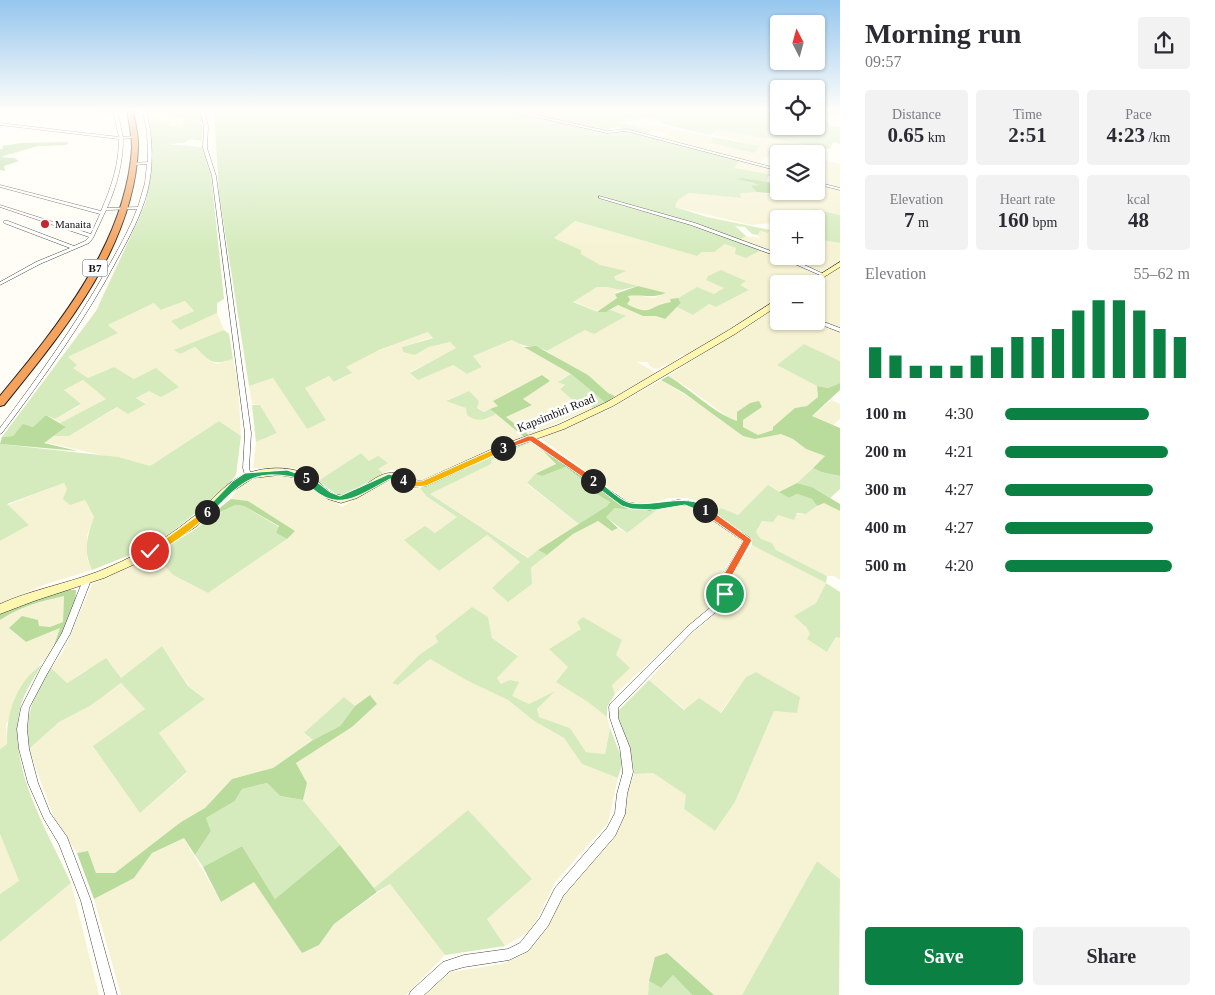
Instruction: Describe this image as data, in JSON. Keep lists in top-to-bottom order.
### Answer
{
  "streets": {
    "highway": ["B7"],
    "street": ["Kapsimbiri Road"]
  },
  "places": ["Manaita"],
  "north": "top",
  "page": {
    "heading": ["Morning run", "09:57"],
    "map_buttons": ["+", "−"],
    "stats": [
      ["Distance", "0.65 km"],
      ["Time", "2:51"],
      ["Pace", "4:23 /km"],
      ["Elevation", "7 m"],
      ["Heart rate", "160 bpm"],
      ["kcal", "48"]
    ],
    "chart": ["Elevation", "55–62 m"],
    "list": [
      {
        "name": "100 m",
        "note": "4:30"
      },
      {
        "name": "200 m",
        "note": "4:21"
      },
      {
        "name": "300 m",
        "note": "4:27"
      },
      {
        "name": "400 m",
        "note": "4:27"
      },
      {
        "name": "500 m",
        "note": "4:20"
      }
    ],
    "pins": [
      "3",
      "5",
      "4",
      "2",
      "1",
      "6"
    ],
    "buttons": ["Save", "Share"]
  }
}
